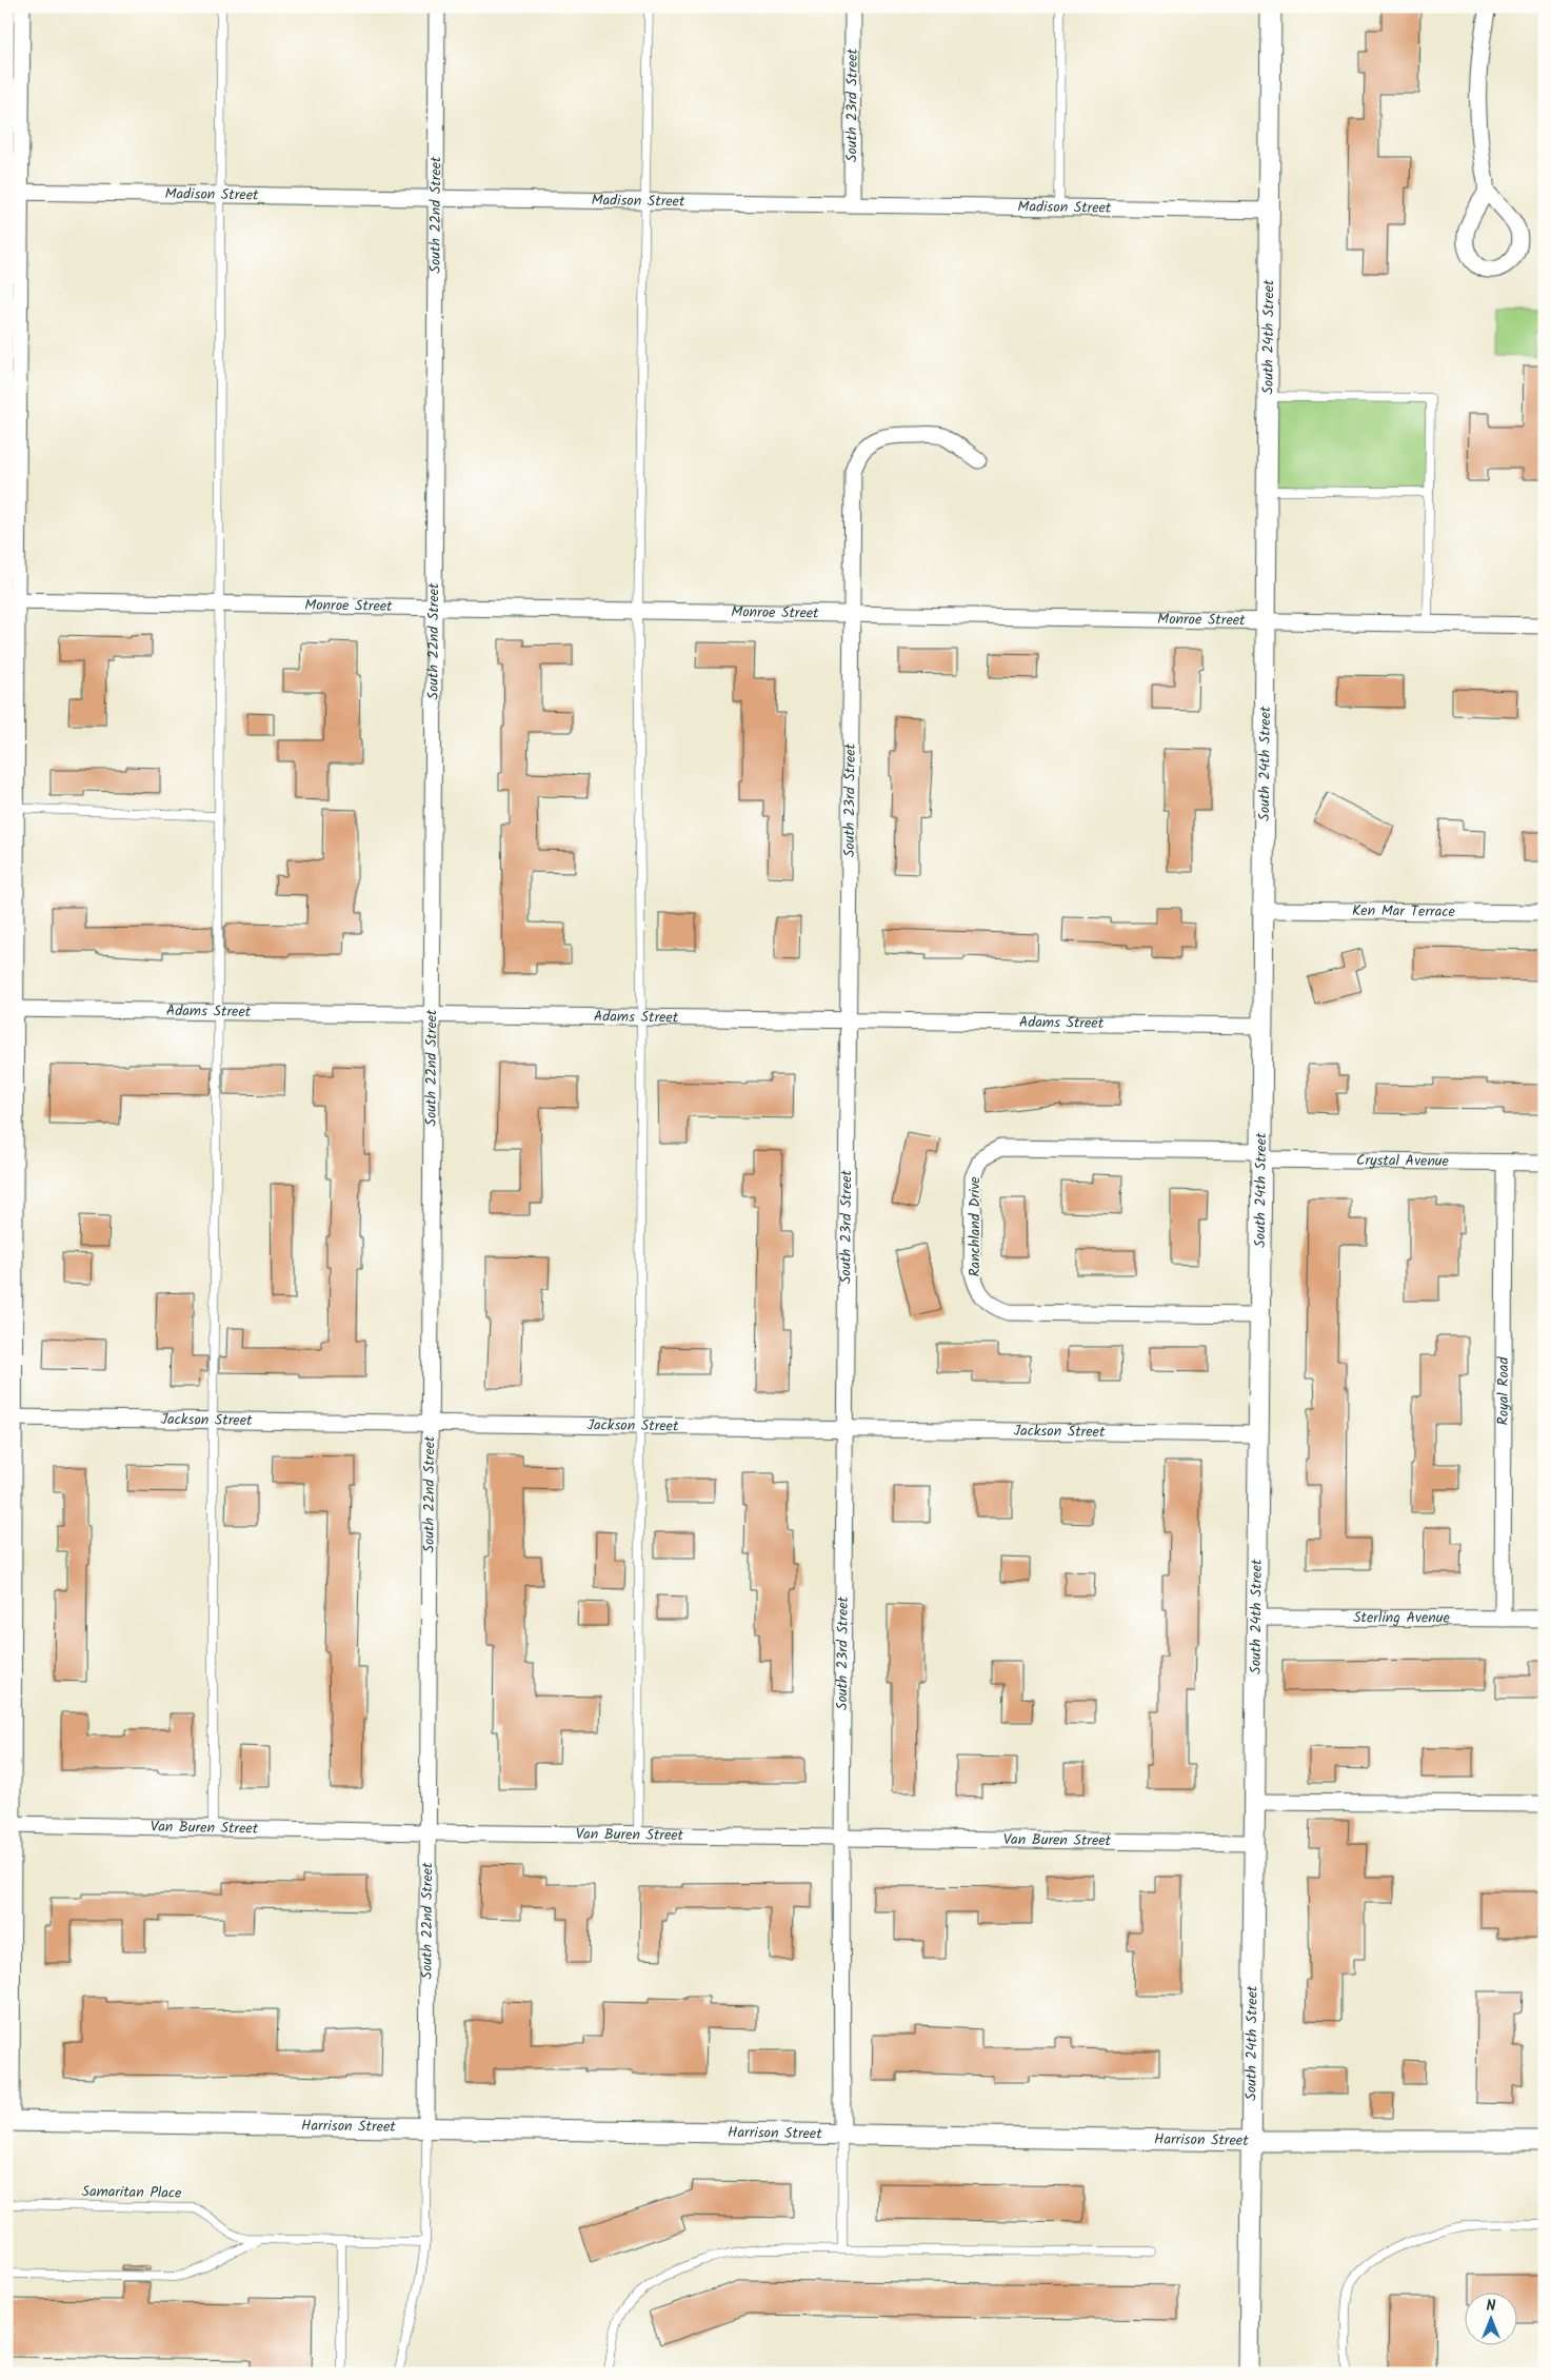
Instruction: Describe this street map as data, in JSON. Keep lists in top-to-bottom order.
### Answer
{
  "streets": {
    "street": [
      "South 23rd Street",
      "Madison Street",
      "South 22nd Street",
      "South 24th Street",
      "Monroe Street",
      "Ken Mar Terrace",
      "Adams Street",
      "Crystal Avenue",
      "Ranchland Drive",
      "Royal Road",
      "Jackson Street",
      "Sterling Avenue",
      "Van Buren Street",
      "Harrison Street"
    ],
    "lane": ["Samaritan Place"]
  },
  "crossings": [
    ["South 23rd Street", "Madison Street"],
    ["South 23rd Street", "Monroe Street"],
    ["South 23rd Street", "Adams Street"],
    ["South 23rd Street", "Jackson Street"],
    ["South 23rd Street", "Van Buren Street"],
    ["South 23rd Street", "Harrison Street"],
    ["Madison Street", "South 22nd Street"],
    ["Madison Street", "South 24th Street"],
    ["South 22nd Street", "Monroe Street"],
    ["South 22nd Street", "Adams Street"],
    ["South 22nd Street", "Jackson Street"],
    ["South 22nd Street", "Van Buren Street"],
    ["South 22nd Street", "Harrison Street"],
    ["South 24th Street", "Monroe Street"],
    ["South 24th Street", "Ken Mar Terrace"],
    ["South 24th Street", "Adams Street"],
    ["South 24th Street", "Crystal Avenue"],
    ["South 24th Street", "Ranchland Drive"],
    ["South 24th Street", "Jackson Street"],
    ["South 24th Street", "Sterling Avenue"],
    ["South 24th Street", "Van Buren Street"],
    ["South 24th Street", "Harrison Street"],
    ["Crystal Avenue", "Ranchland Drive"],
    ["Crystal Avenue", "Royal Road"],
    ["Royal Road", "Sterling Avenue"]
  ],
  "north": "top"
}
